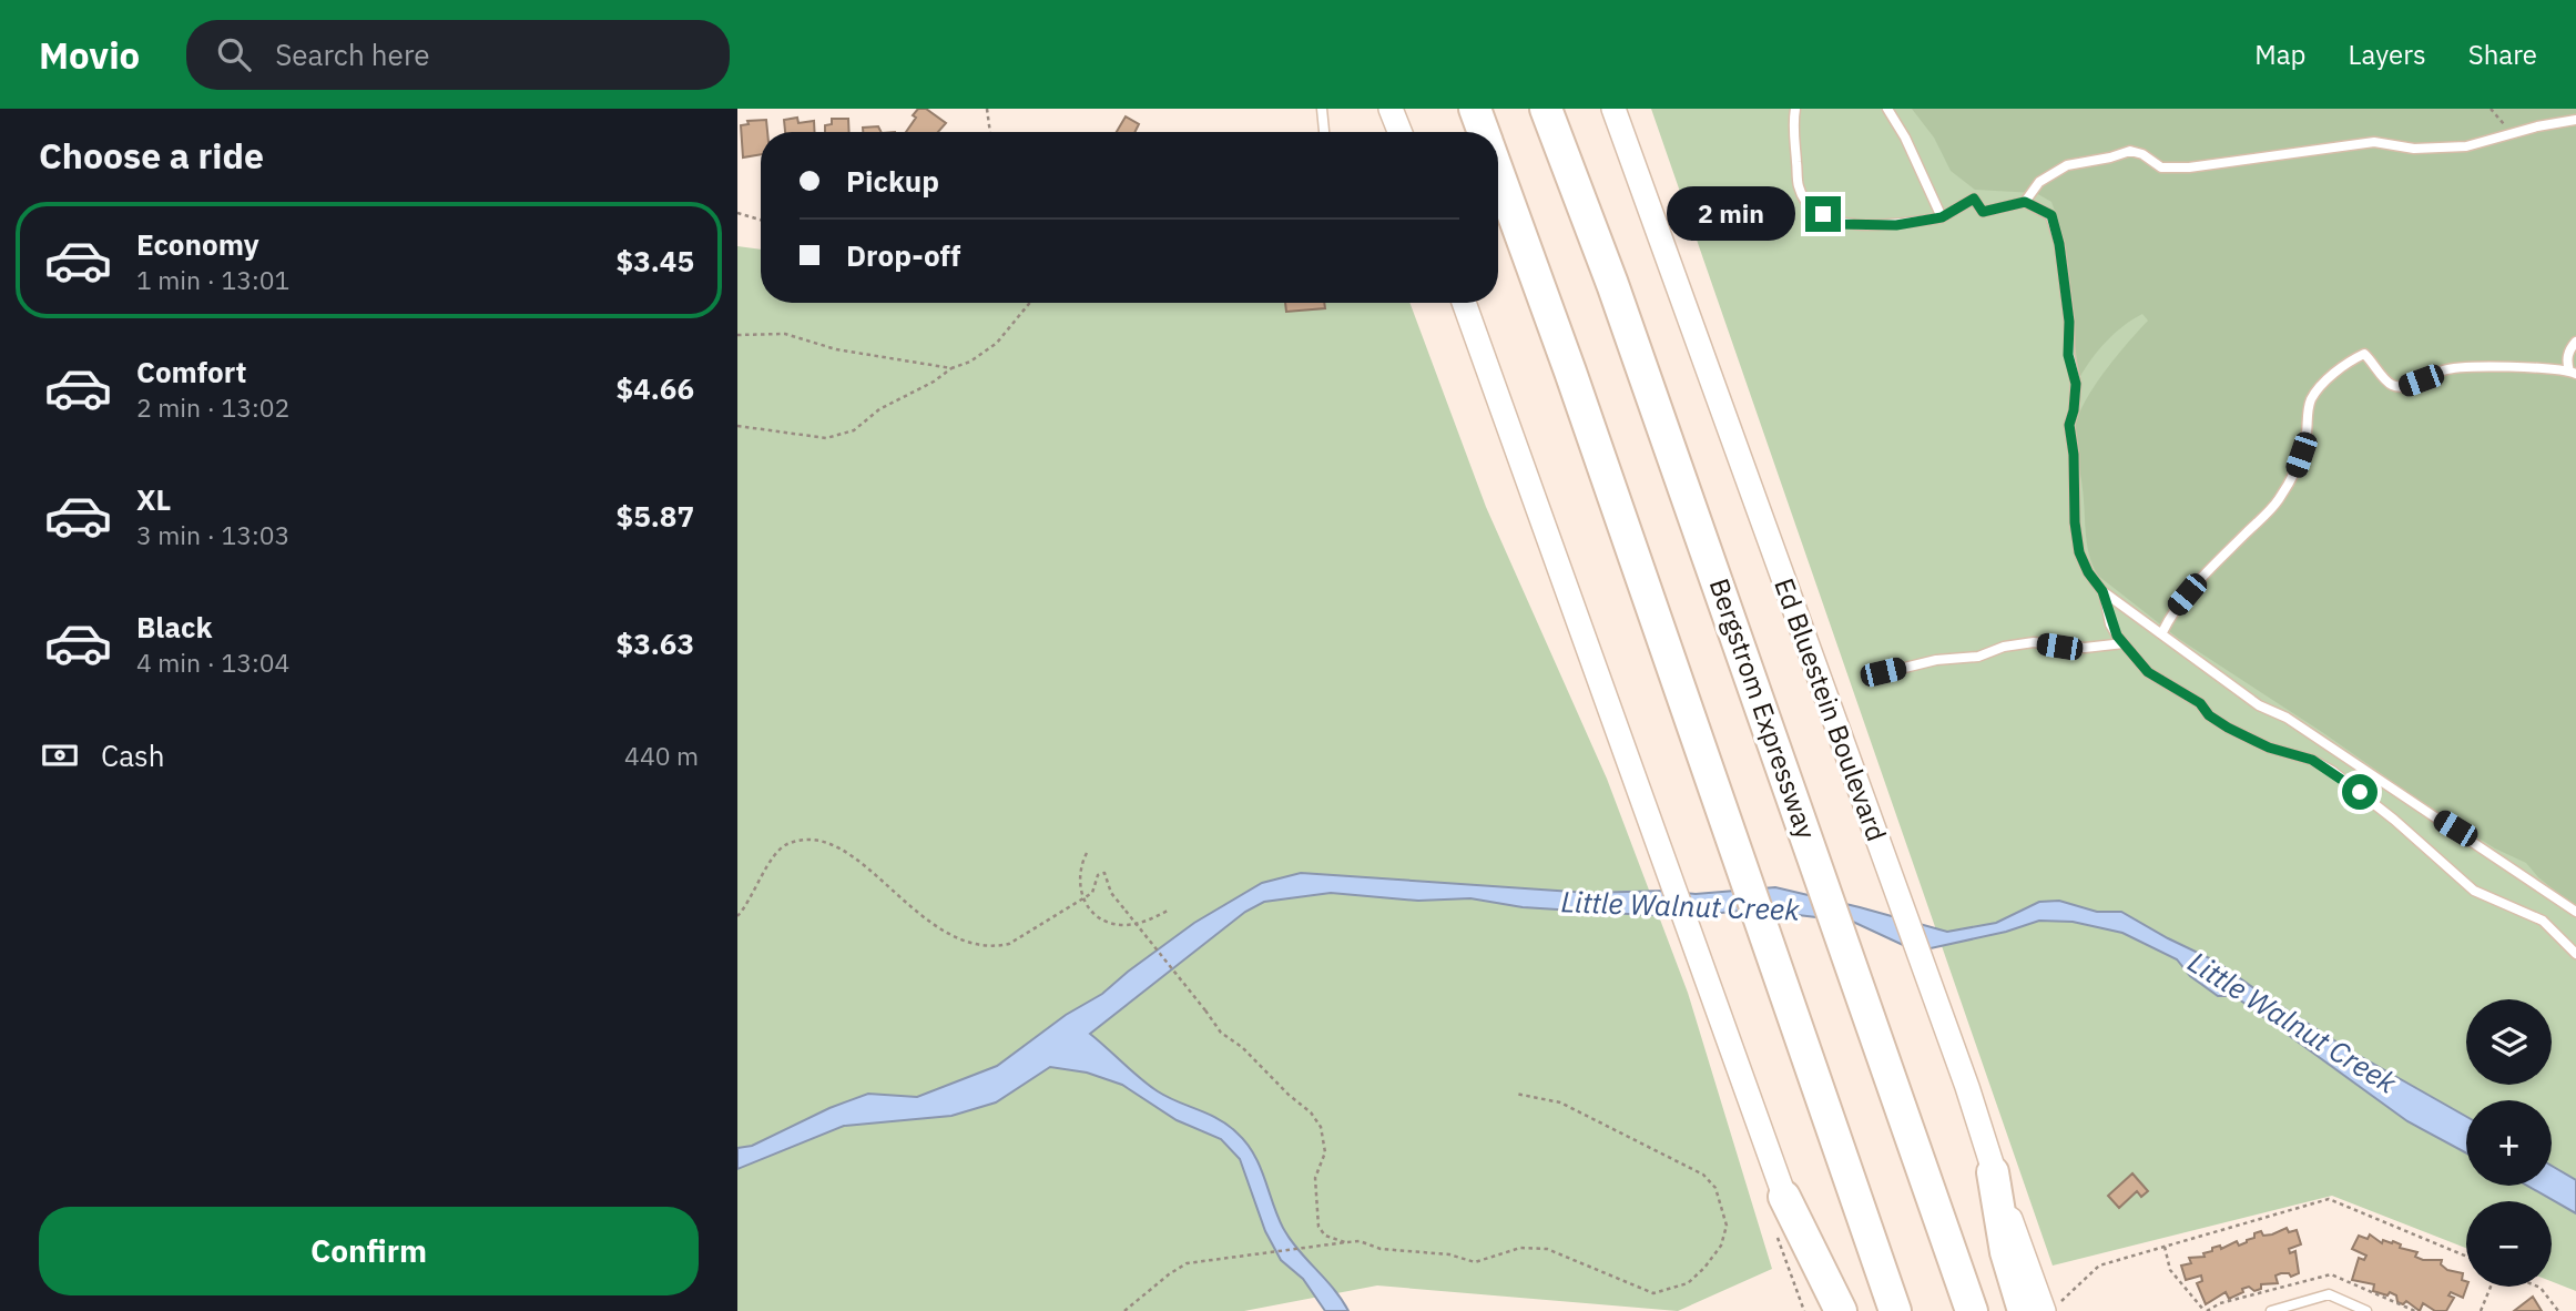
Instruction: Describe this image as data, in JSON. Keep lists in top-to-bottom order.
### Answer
{
  "streets": {
    "highway": ["Bergstrom Expressway"],
    "main road": ["Ed Bluestein Boulevard"]
  },
  "water": ["Little Walnut Creek"],
  "page": {
    "header": "Movio",
    "search": "Search here",
    "nav": ["Map", "Layers", "Share"],
    "heading": "Choose a ride",
    "banner": ["Pickup", "Drop-off"],
    "bubble": "2 min",
    "list": [
      {
        "name": "Economy",
        "note": "1 min · 13:01",
        "value": "$3.45"
      },
      {
        "name": "Comfort",
        "note": "2 min · 13:02",
        "value": "$4.66"
      },
      {
        "name": "XL",
        "note": "3 min · 13:03",
        "value": "$5.87"
      },
      {
        "name": "Black",
        "note": "4 min · 13:04",
        "value": "$3.63"
      }
    ],
    "pay": ["Cash", "440 m"],
    "map_buttons": ["+", "−"],
    "buttons": "Confirm"
  }
}
